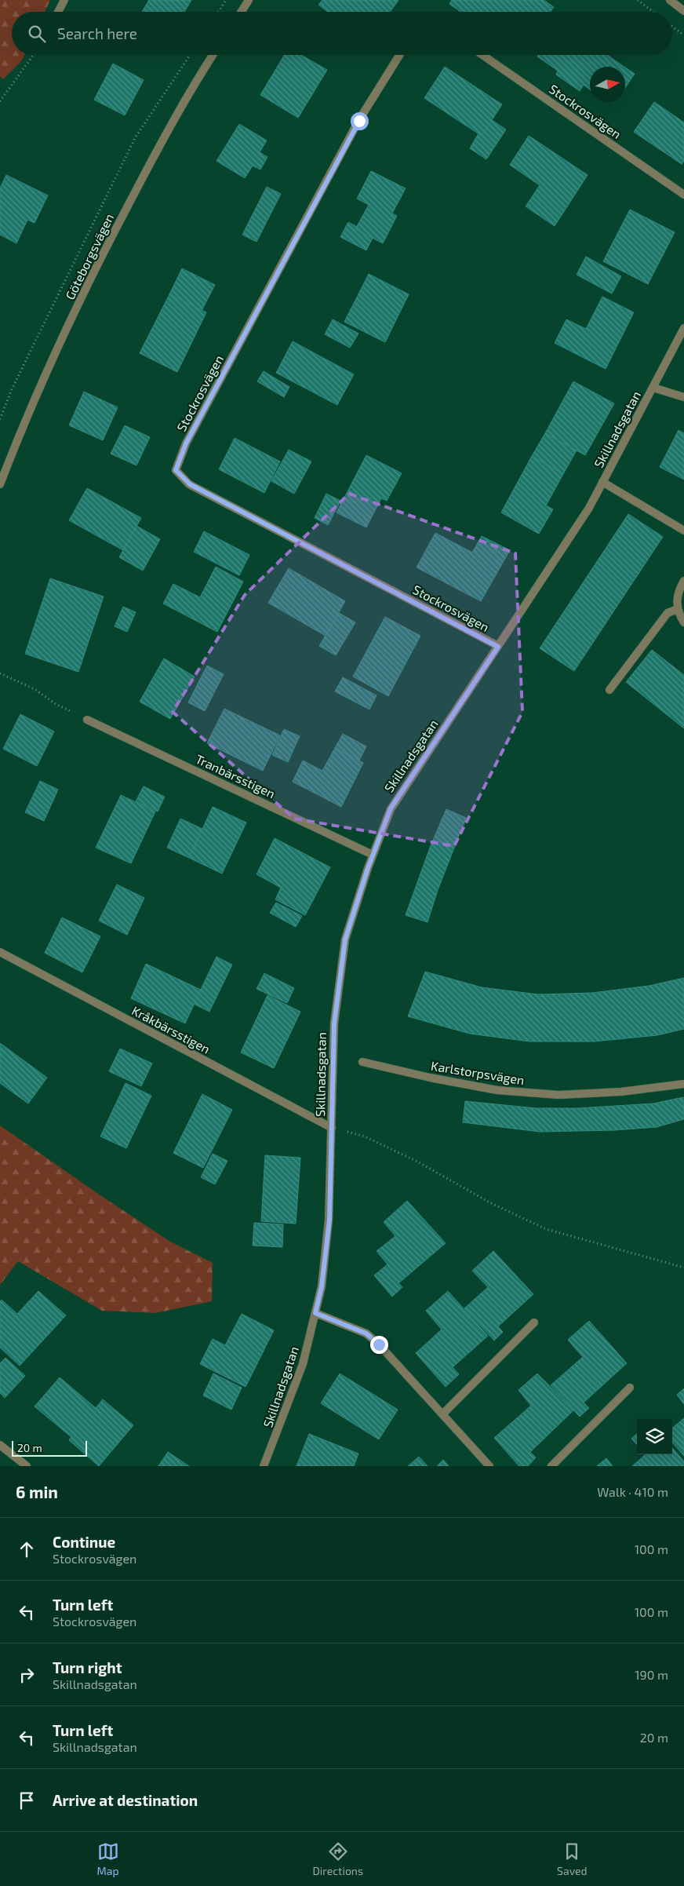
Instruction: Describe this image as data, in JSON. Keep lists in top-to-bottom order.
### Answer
{
  "streets": {
    "street": [
      "Stockrosvägen",
      "Göteborgsvägen",
      "Skillnadsgatan",
      "Tranbärsstigen",
      "Kråkbärsstigen",
      "Karlstorpsvägen"
    ]
  },
  "crossings": [
    ["Stockrosvägen", "Skillnadsgatan"],
    ["Skillnadsgatan", "Tranbärsstigen"],
    ["Skillnadsgatan", "Kråkbärsstigen"]
  ],
  "scale_bar": "20 m",
  "north": "right",
  "page": {
    "search": "Search here",
    "scale": "20 m",
    "heading": ["6 min", "Walk · 410 m"],
    "list": [
      ["Continue", "Stockrosvägen", "100 m"],
      ["Turn left", "Stockrosvägen", "100 m"],
      ["Turn right", "Skillnadsgatan", "190 m"],
      ["Turn left", "Skillnadsgatan", "20 m"],
      "Arrive at destination"
    ],
    "nav": ["Map", "Directions", "Saved"]
  }
}
